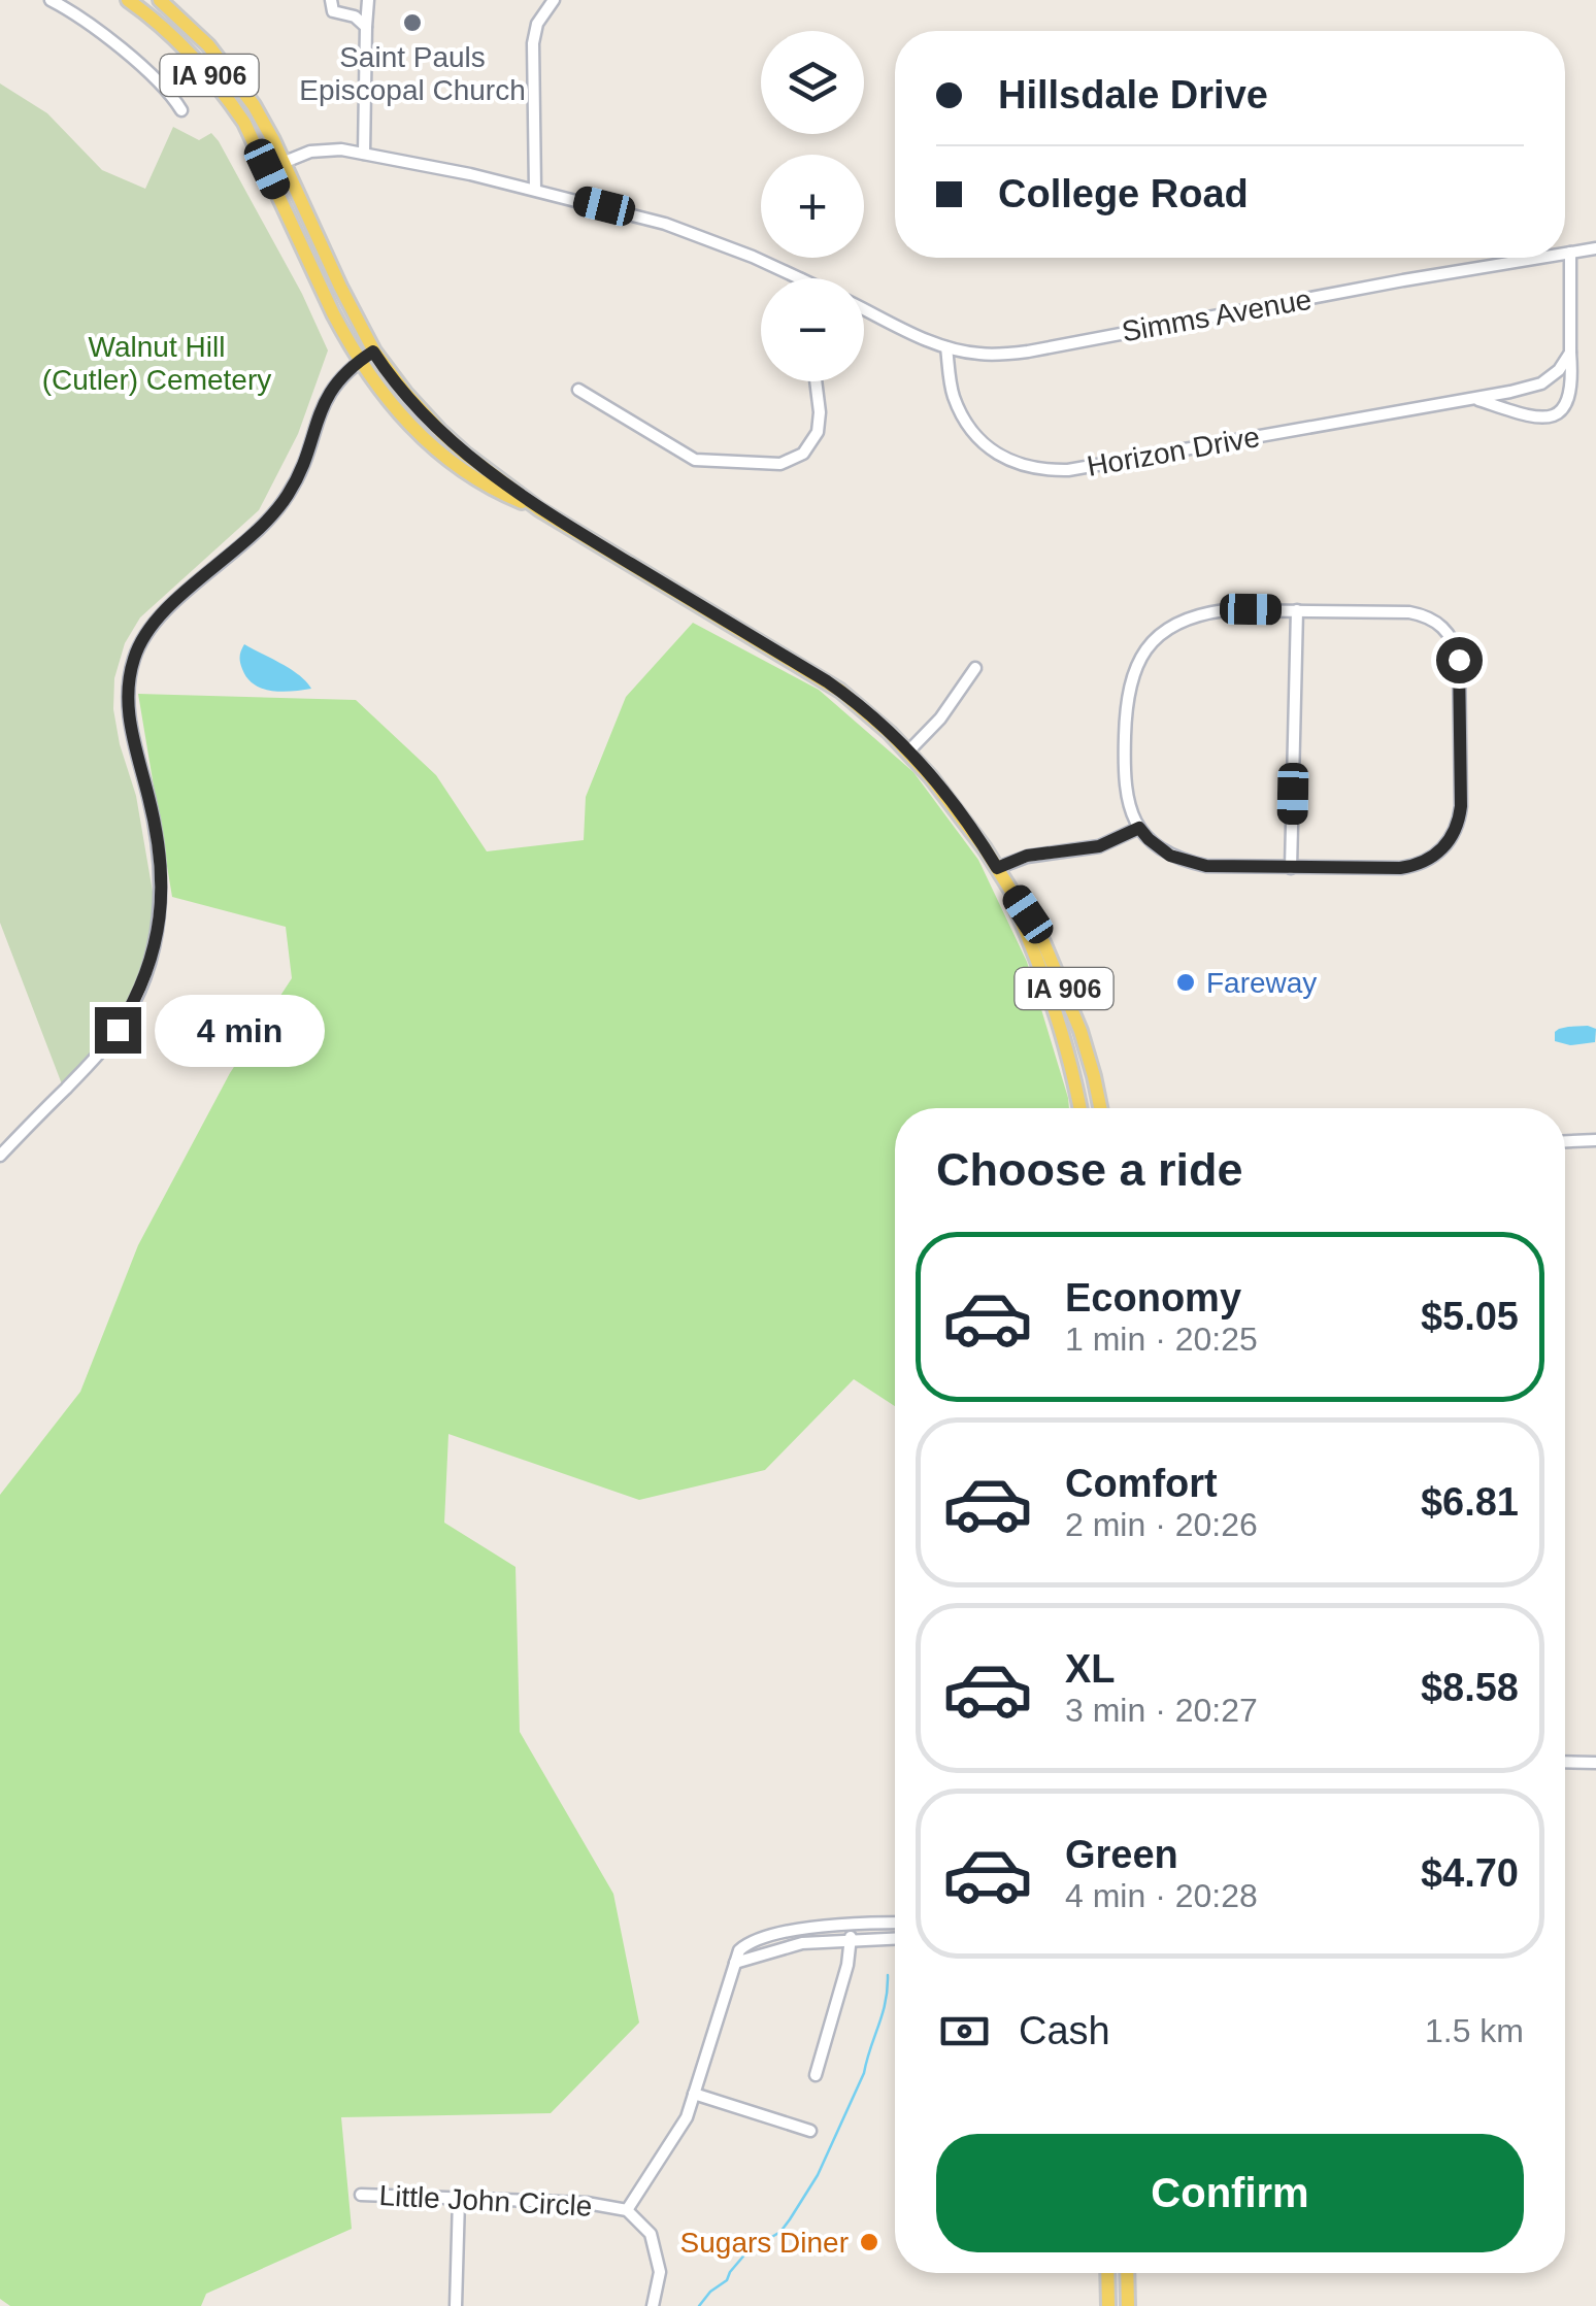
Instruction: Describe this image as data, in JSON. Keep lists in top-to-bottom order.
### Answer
{
  "streets": {
    "main road": ["IA 906"],
    "street": ["Simms Avenue", "Horizon Drive", "Little John Circle"]
  },
  "crossings": [
    ["IA 906", "Simms Avenue"],
    ["Simms Avenue", "Horizon Drive"]
  ],
  "parks": ["Walnut Hill (Cutler) Cemetery"],
  "places": ["Saint Pauls Episcopal Church", "Fareway", "Sugars Diner"],
  "page": {
    "map_buttons": ["+", "−"],
    "banner": ["Hillsdale Drive", "College Road"],
    "bubble": "4 min",
    "heading": "Choose a ride",
    "list": [
      {
        "name": "Economy",
        "note": "1 min · 20:25",
        "value": "$5.05"
      },
      {
        "name": "Comfort",
        "note": "2 min · 20:26",
        "value": "$6.81"
      },
      {
        "name": "XL",
        "note": "3 min · 20:27",
        "value": "$8.58"
      },
      {
        "name": "Green",
        "note": "4 min · 20:28",
        "value": "$4.70"
      }
    ],
    "pay": ["Cash", "1.5 km"],
    "buttons": "Confirm"
  }
}
